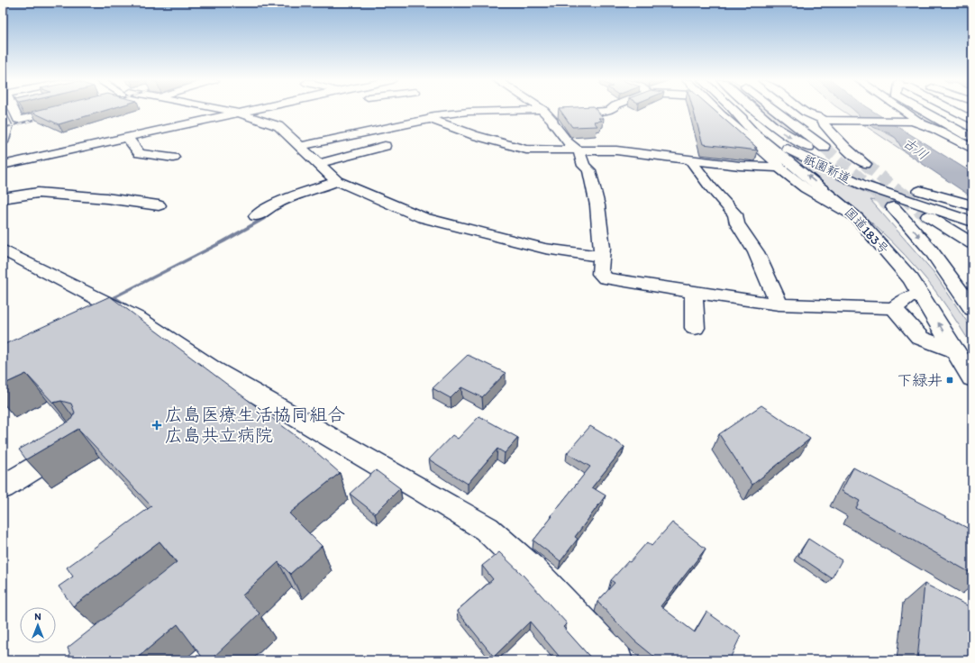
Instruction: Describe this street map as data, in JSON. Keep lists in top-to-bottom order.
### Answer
{
  "streets": {
    "main road": ["祇園新道", "国道183号"]
  },
  "water": ["古川"],
  "places": {
    "transit": ["下緑井"],
    "health": ["広島医療生活協同組合 広島共立病院"]
  },
  "north": "top"
}
